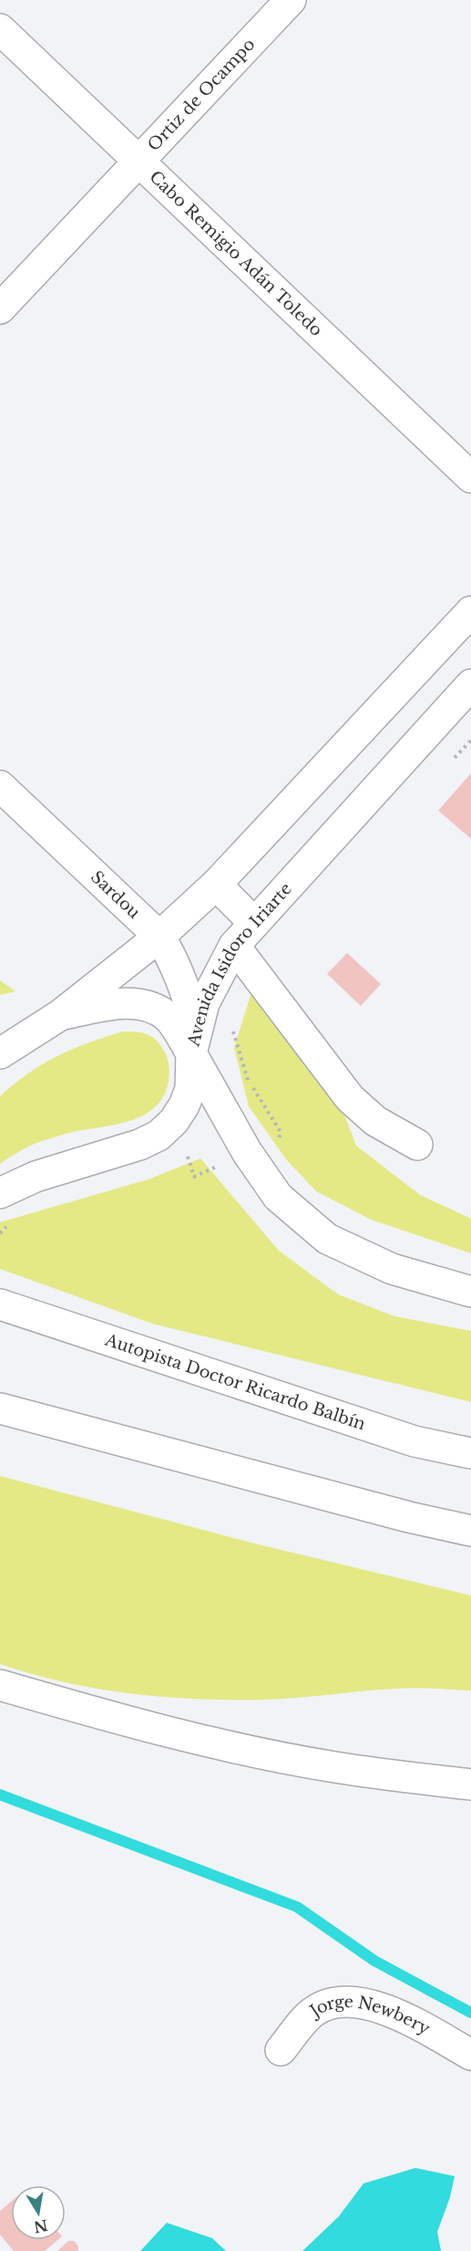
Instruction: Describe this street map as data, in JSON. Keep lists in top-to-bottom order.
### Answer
{
  "streets": {
    "main road": [
      "Ortiz de Ocampo",
      "Cabo Remigio Adán Toledo",
      "Sardou",
      "Avenida Isidoro Iriarte",
      "Autopista Doctor Ricardo Balbín",
      "Jorge Newbery"
    ]
  },
  "crossings": [
    ["Ortiz de Ocampo", "Cabo Remigio Adán Toledo"],
    ["Sardou", "Avenida Isidoro Iriarte"]
  ],
  "north": "bottom"
}
